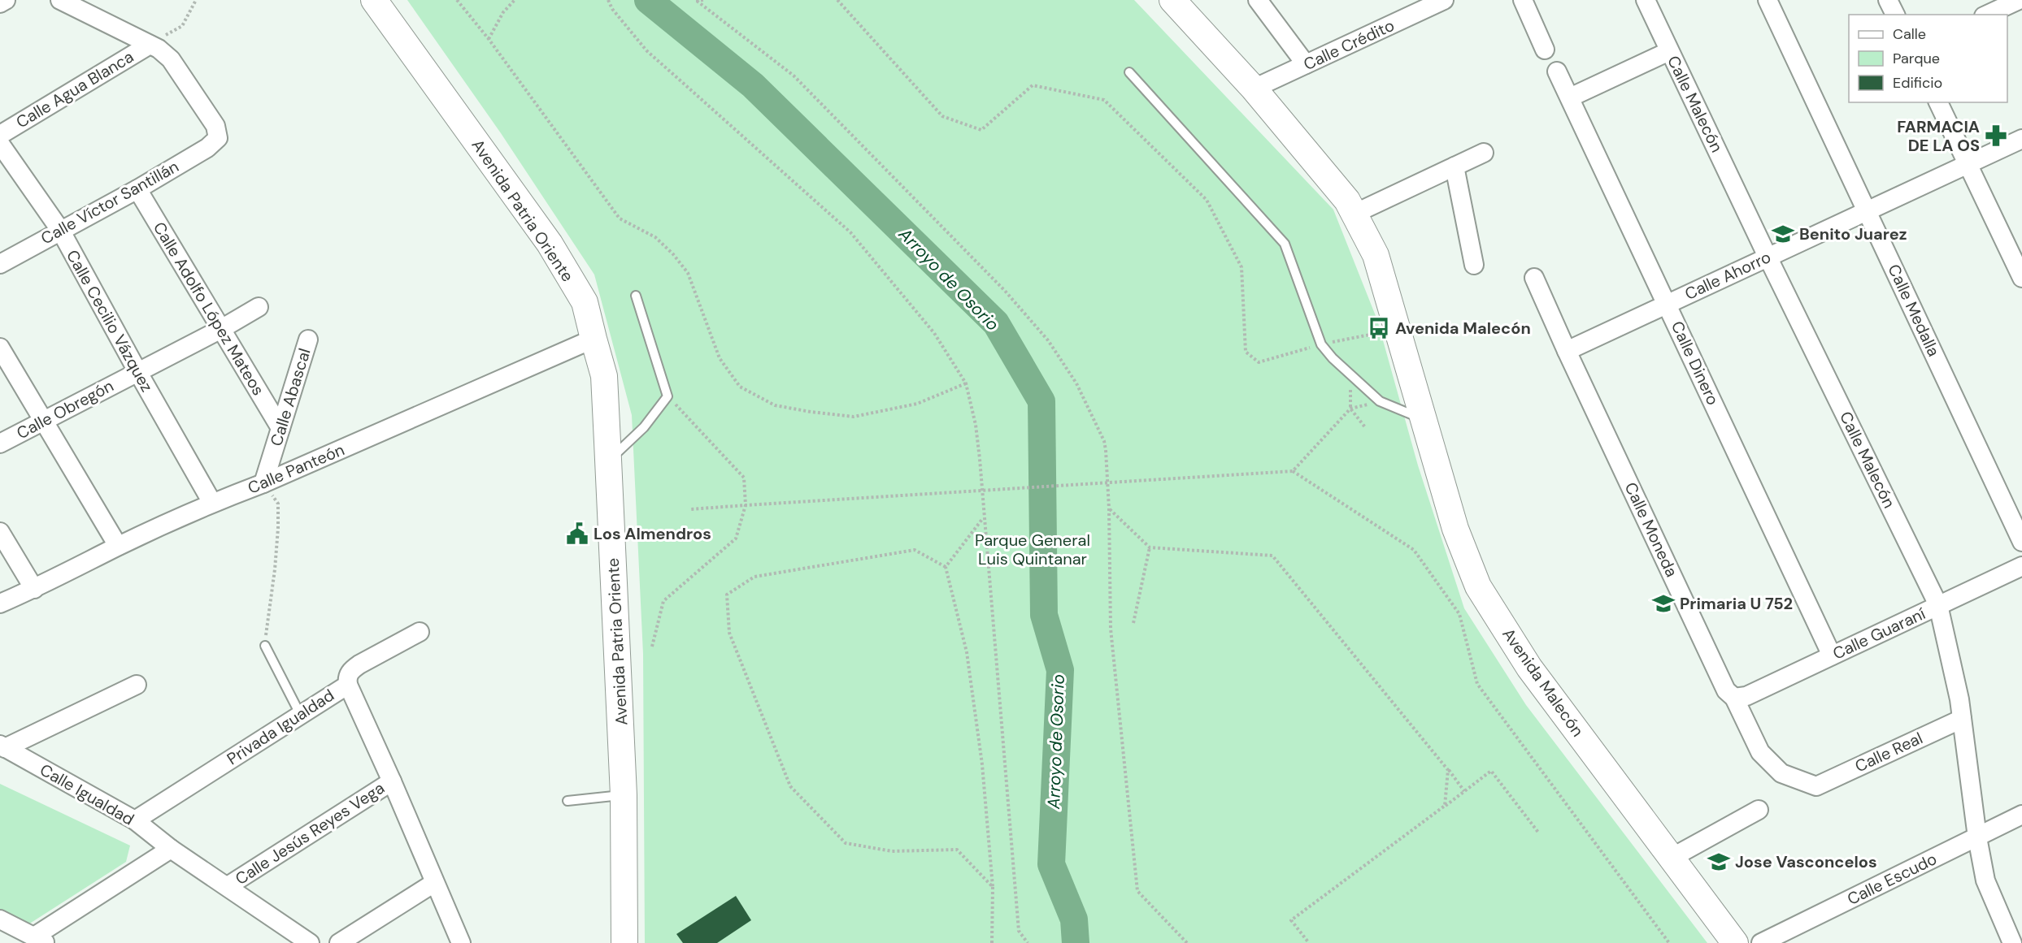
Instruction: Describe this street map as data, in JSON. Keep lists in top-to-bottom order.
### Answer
{
  "streets": {
    "main road": ["Avenida Patria Oriente", "Avenida Malecón"],
    "street": [
      "Calle Crédito",
      "Calle Agua Blanca",
      "Calle Malecón",
      "Calle Víctor Santillán",
      "Calle Ahorro",
      "Calle Adolfo López Mateos",
      "Calle Medalla",
      "Calle Cecilio Vázquez",
      "Calle Dinero",
      "Calle Abascal",
      "Calle Obregón",
      "Calle Panteón",
      "Calle Moneda",
      "Calle Guaraní",
      "Privada Igualdad",
      "Calle Real",
      "Calle Igualdad",
      "Calle Jesús Reyes Vega",
      "Calle Escudo"
    ]
  },
  "crossings": [
    ["Calle Crédito", "Avenida Malecón"],
    ["Calle Agua Blanca", "Calle Víctor Santillán"],
    ["Calle Malecón", "Calle Ahorro"],
    ["Calle Malecón", "Calle Guaraní"],
    ["Calle Malecón", "Calle Real"],
    ["Calle Malecón", "Calle Escudo"],
    ["Calle Víctor Santillán", "Calle Adolfo López Mateos"],
    ["Calle Víctor Santillán", "Calle Cecilio Vázquez"],
    ["Avenida Patria Oriente", "Calle Panteón"],
    ["Calle Ahorro", "Calle Medalla"],
    ["Calle Ahorro", "Calle Dinero"],
    ["Calle Ahorro", "Calle Moneda"],
    ["Calle Adolfo López Mateos", "Calle Abascal"],
    ["Calle Adolfo López Mateos", "Calle Obregón"],
    ["Calle Cecilio Vázquez", "Calle Obregón"],
    ["Calle Cecilio Vázquez", "Calle Panteón"],
    ["Calle Dinero", "Calle Guaraní"],
    ["Calle Abascal", "Calle Panteón"],
    ["Calle Moneda", "Calle Guaraní"],
    ["Calle Moneda", "Calle Real"],
    ["Privada Igualdad", "Calle Igualdad"],
    ["Calle Igualdad", "Calle Jesús Reyes Vega"]
  ],
  "water": ["Arroyo de Osorio"],
  "parks": ["Parque General Luis Quintanar"],
  "places": {
    "pharmacy": ["FARMACIA DE LA OS"],
    "school or university": ["Benito Juarez", "Primaria U 752", "Jose Vasconcelos"],
    "bus stop": ["Avenida Malecón"],
    "public building": ["Los Almendros"]
  },
  "legend": ["Calle", "Parque", "Edificio"]
}
